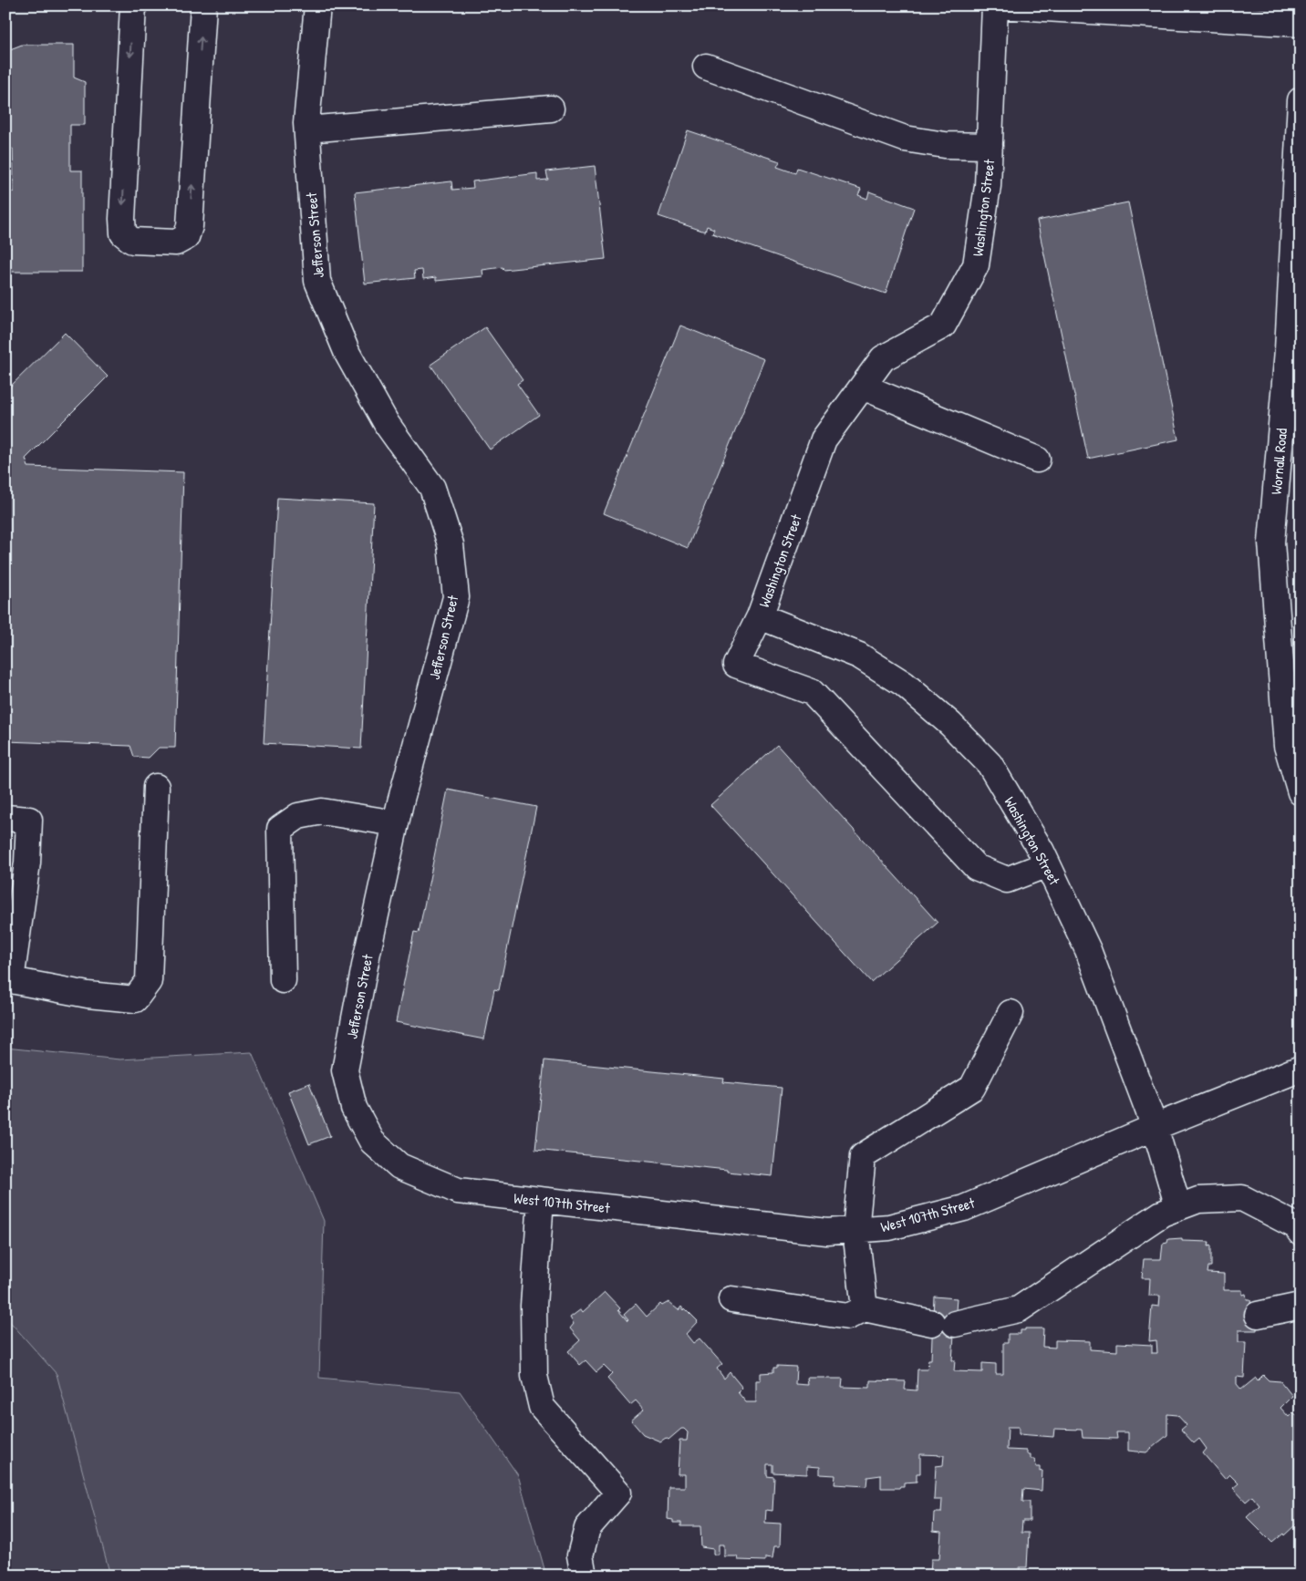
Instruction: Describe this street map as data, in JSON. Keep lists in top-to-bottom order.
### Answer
{
  "streets": {
    "street": [
      "Washington Street",
      "Jefferson Street",
      "Wornall Road",
      "West 107th Street"
    ]
  },
  "crossings": [
    ["Washington Street", "West 107th Street"],
    ["Jefferson Street", "West 107th Street"]
  ]
}
